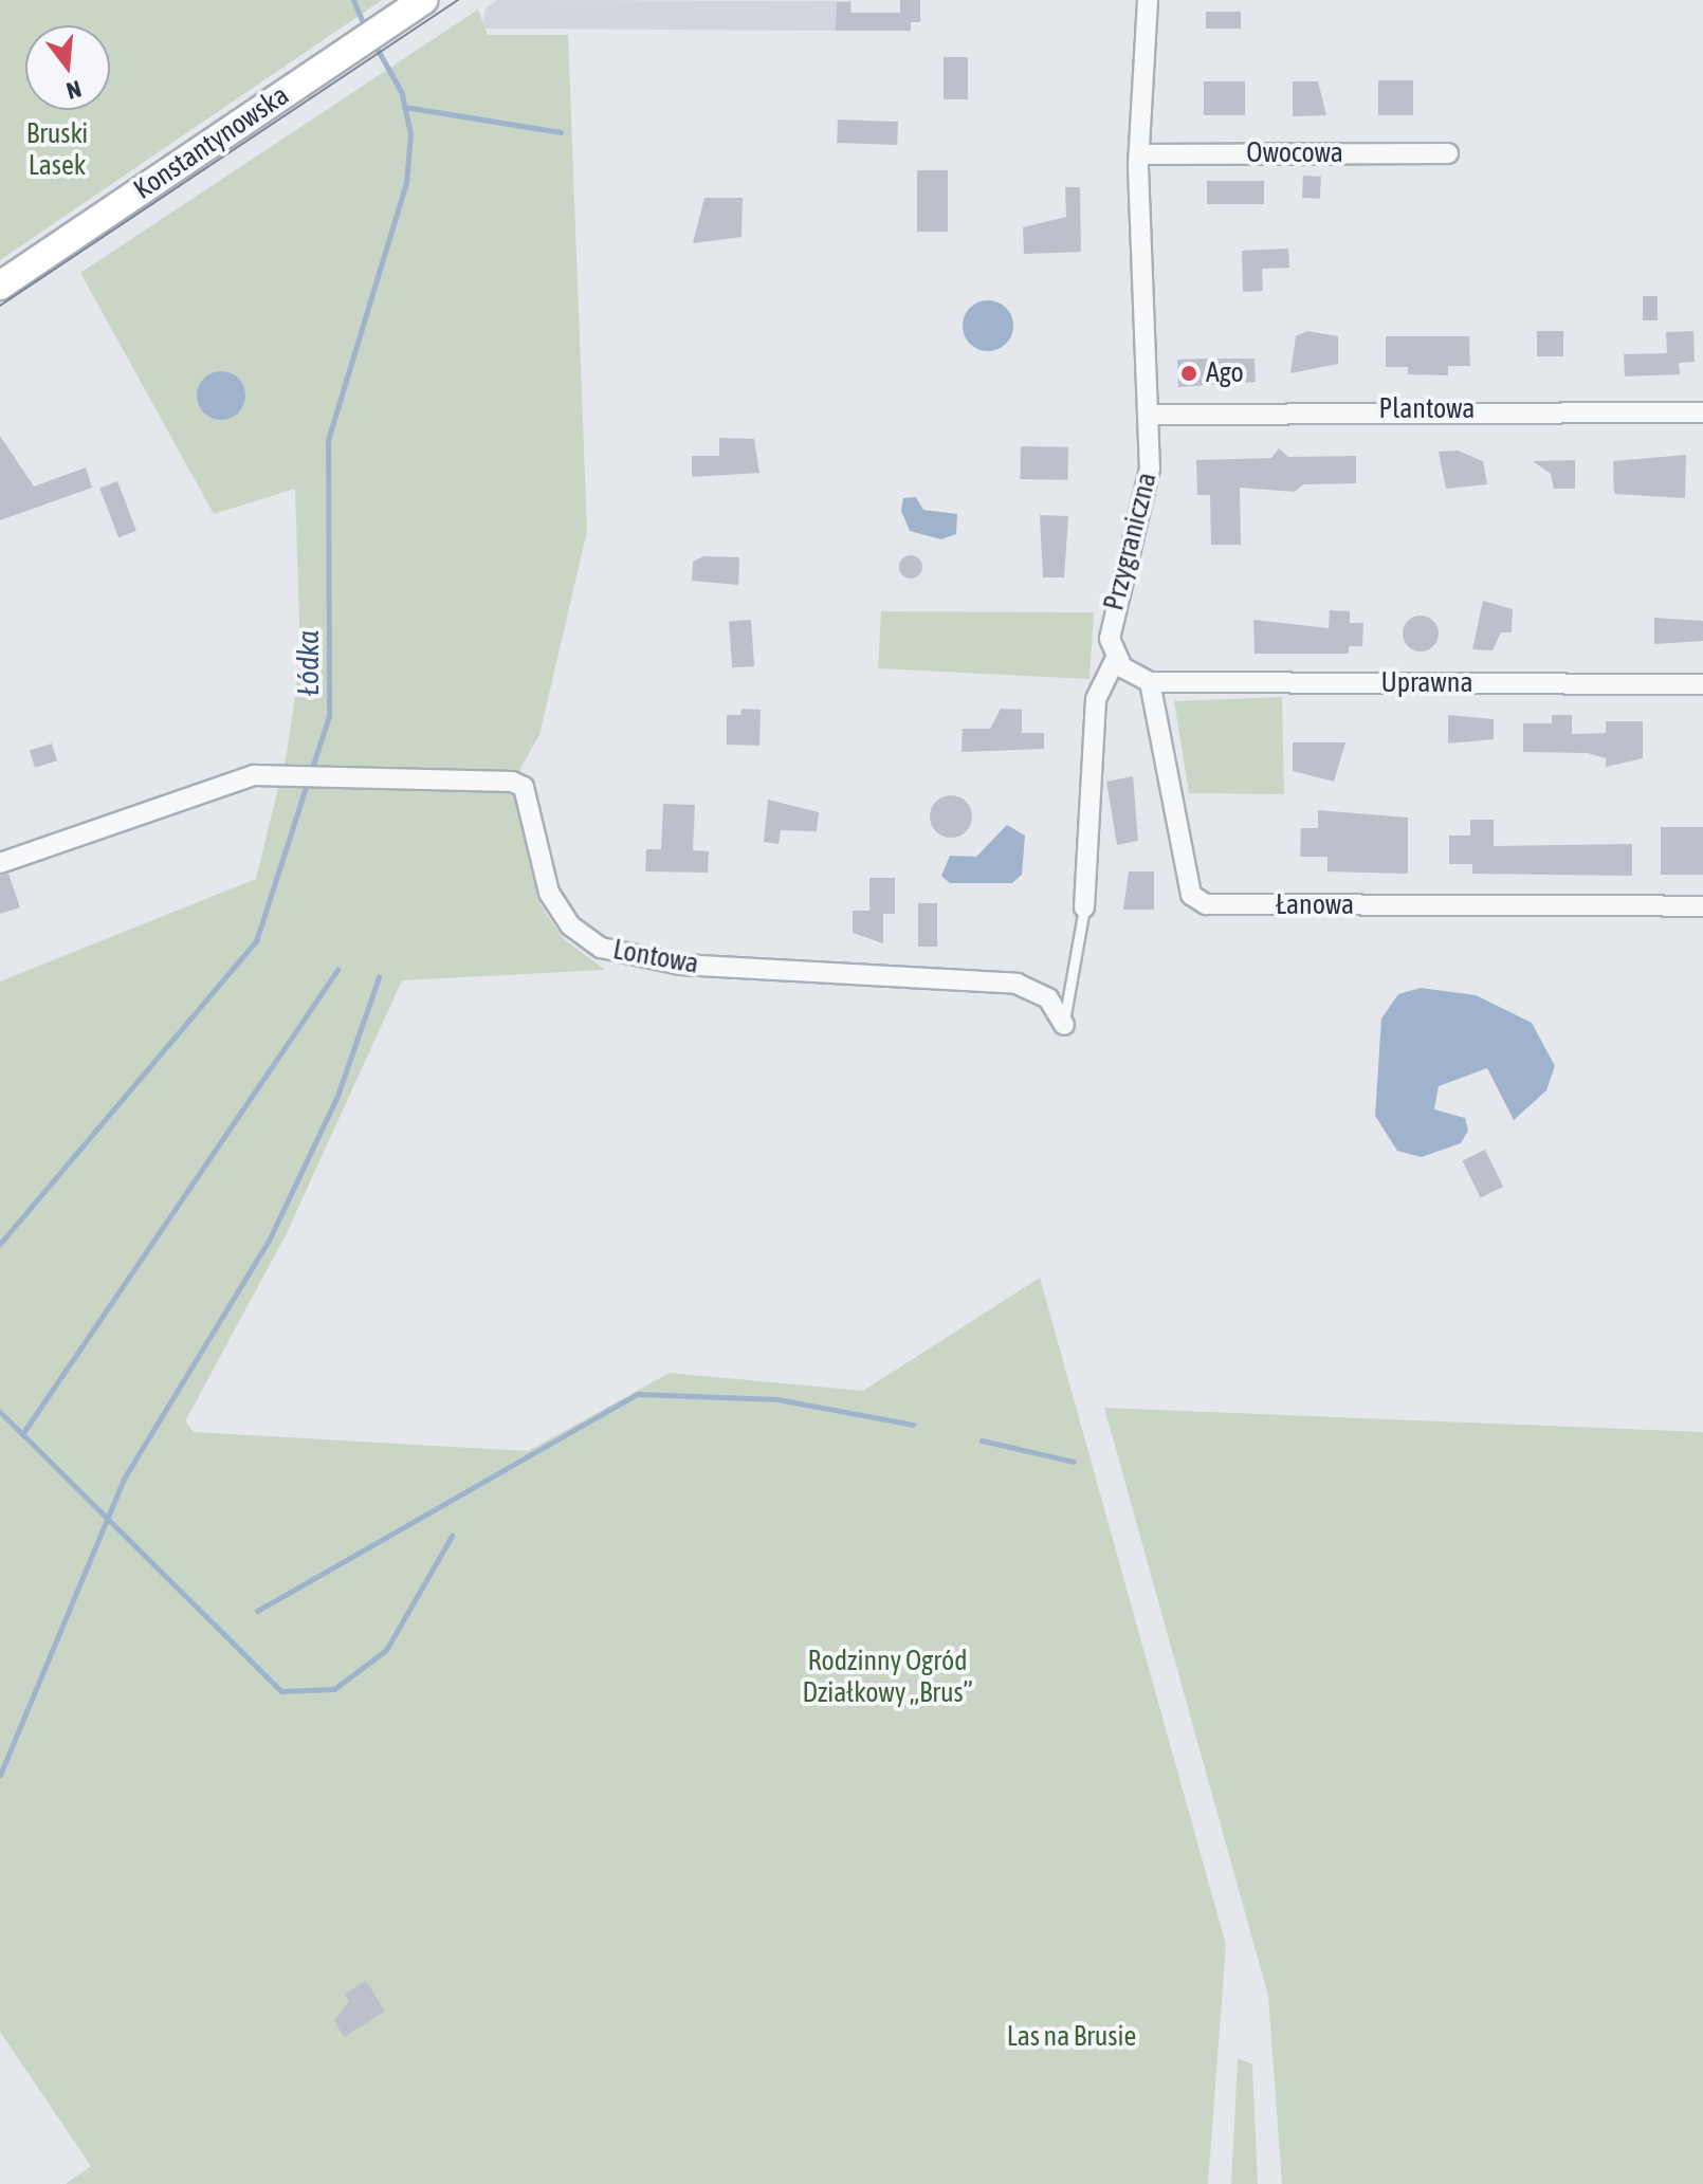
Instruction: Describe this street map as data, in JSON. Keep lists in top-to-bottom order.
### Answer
{
  "streets": {
    "main road": ["Konstantynowska"],
    "street": [
      "Owocowa",
      "Plantowa",
      "Przygraniczna",
      "Uprawna",
      "Łanowa",
      "Lontowa"
    ]
  },
  "crossings": [
    ["Owocowa", "Przygraniczna"],
    ["Plantowa", "Przygraniczna"],
    ["Uprawna", "Łanowa"]
  ],
  "water": ["Łódka"],
  "parks": ["Bruski Lasek", "Rodzinny Ogród Działkowy „Brus”", "Las na Brusie"],
  "places": ["Ago"],
  "north": "bottom"
}
